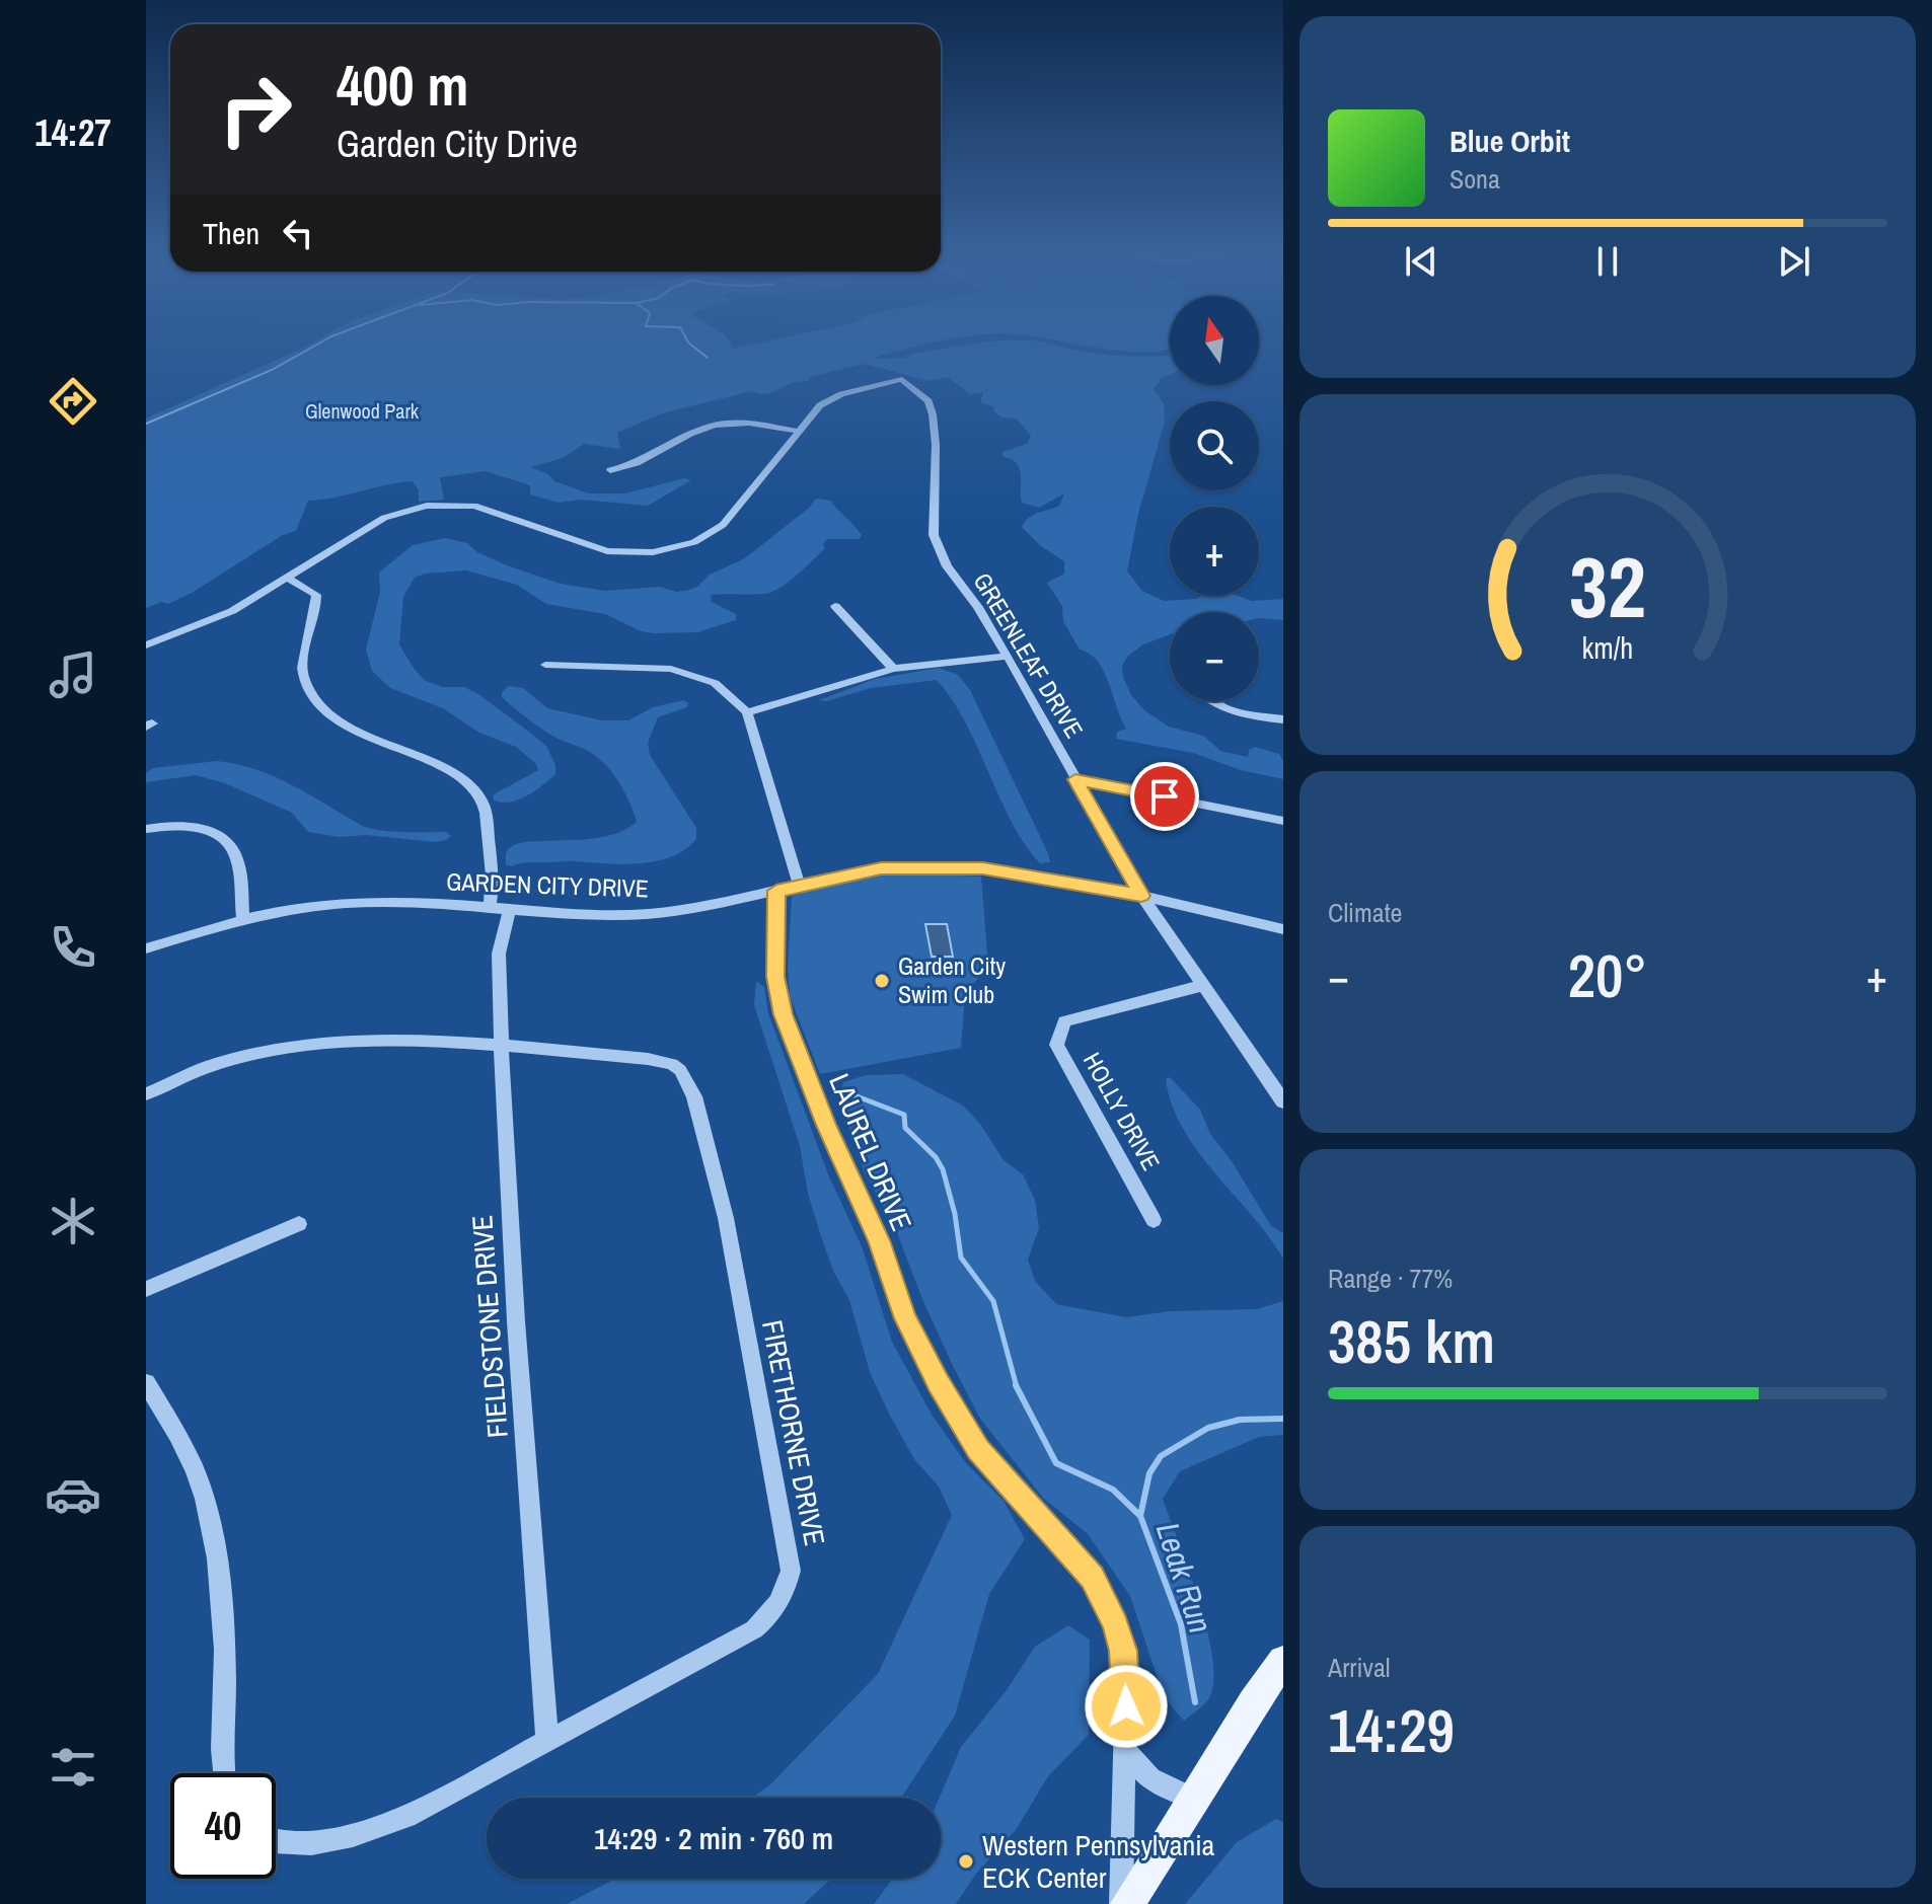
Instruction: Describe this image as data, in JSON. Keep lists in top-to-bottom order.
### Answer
{
  "streets": {
    "street": [
      "GREENLEAF DRIVE",
      "GARDEN CITY DRIVE",
      "HOLLY DRIVE",
      "LAUREL DRIVE",
      "FIELDSTONE DRIVE",
      "FIRETHORNE DRIVE"
    ]
  },
  "crossings": [
    ["GREENLEAF DRIVE", "GARDEN CITY DRIVE"],
    ["GREENLEAF DRIVE", "HOLLY DRIVE"],
    ["GARDEN CITY DRIVE", "LAUREL DRIVE"],
    ["GARDEN CITY DRIVE", "FIELDSTONE DRIVE"],
    ["FIELDSTONE DRIVE", "FIRETHORNE DRIVE"]
  ],
  "water": ["Leak Run"],
  "parks": ["Glenwood Park"],
  "places": ["Garden City Swim Club", "Western Pennsylvania ECK Center"],
  "north": "top",
  "page": {
    "tabs": "14:27",
    "turn": ["400 m", "Garden City Drive"],
    "song": ["Blue Orbit", "Sona"],
    "then": "Then",
    "map_buttons": ["+", "−"],
    "tile": [
      "Climate",
      ["Range · 77%", "385 km"],
      ["Arrival", "14:29"]
    ],
    "heat": ["−", "20°", "+"],
    "limit": "40",
    "trip": "14:29 · 2 min · 760 m",
    "gauge": ["32", "km/h"]
  }
}
